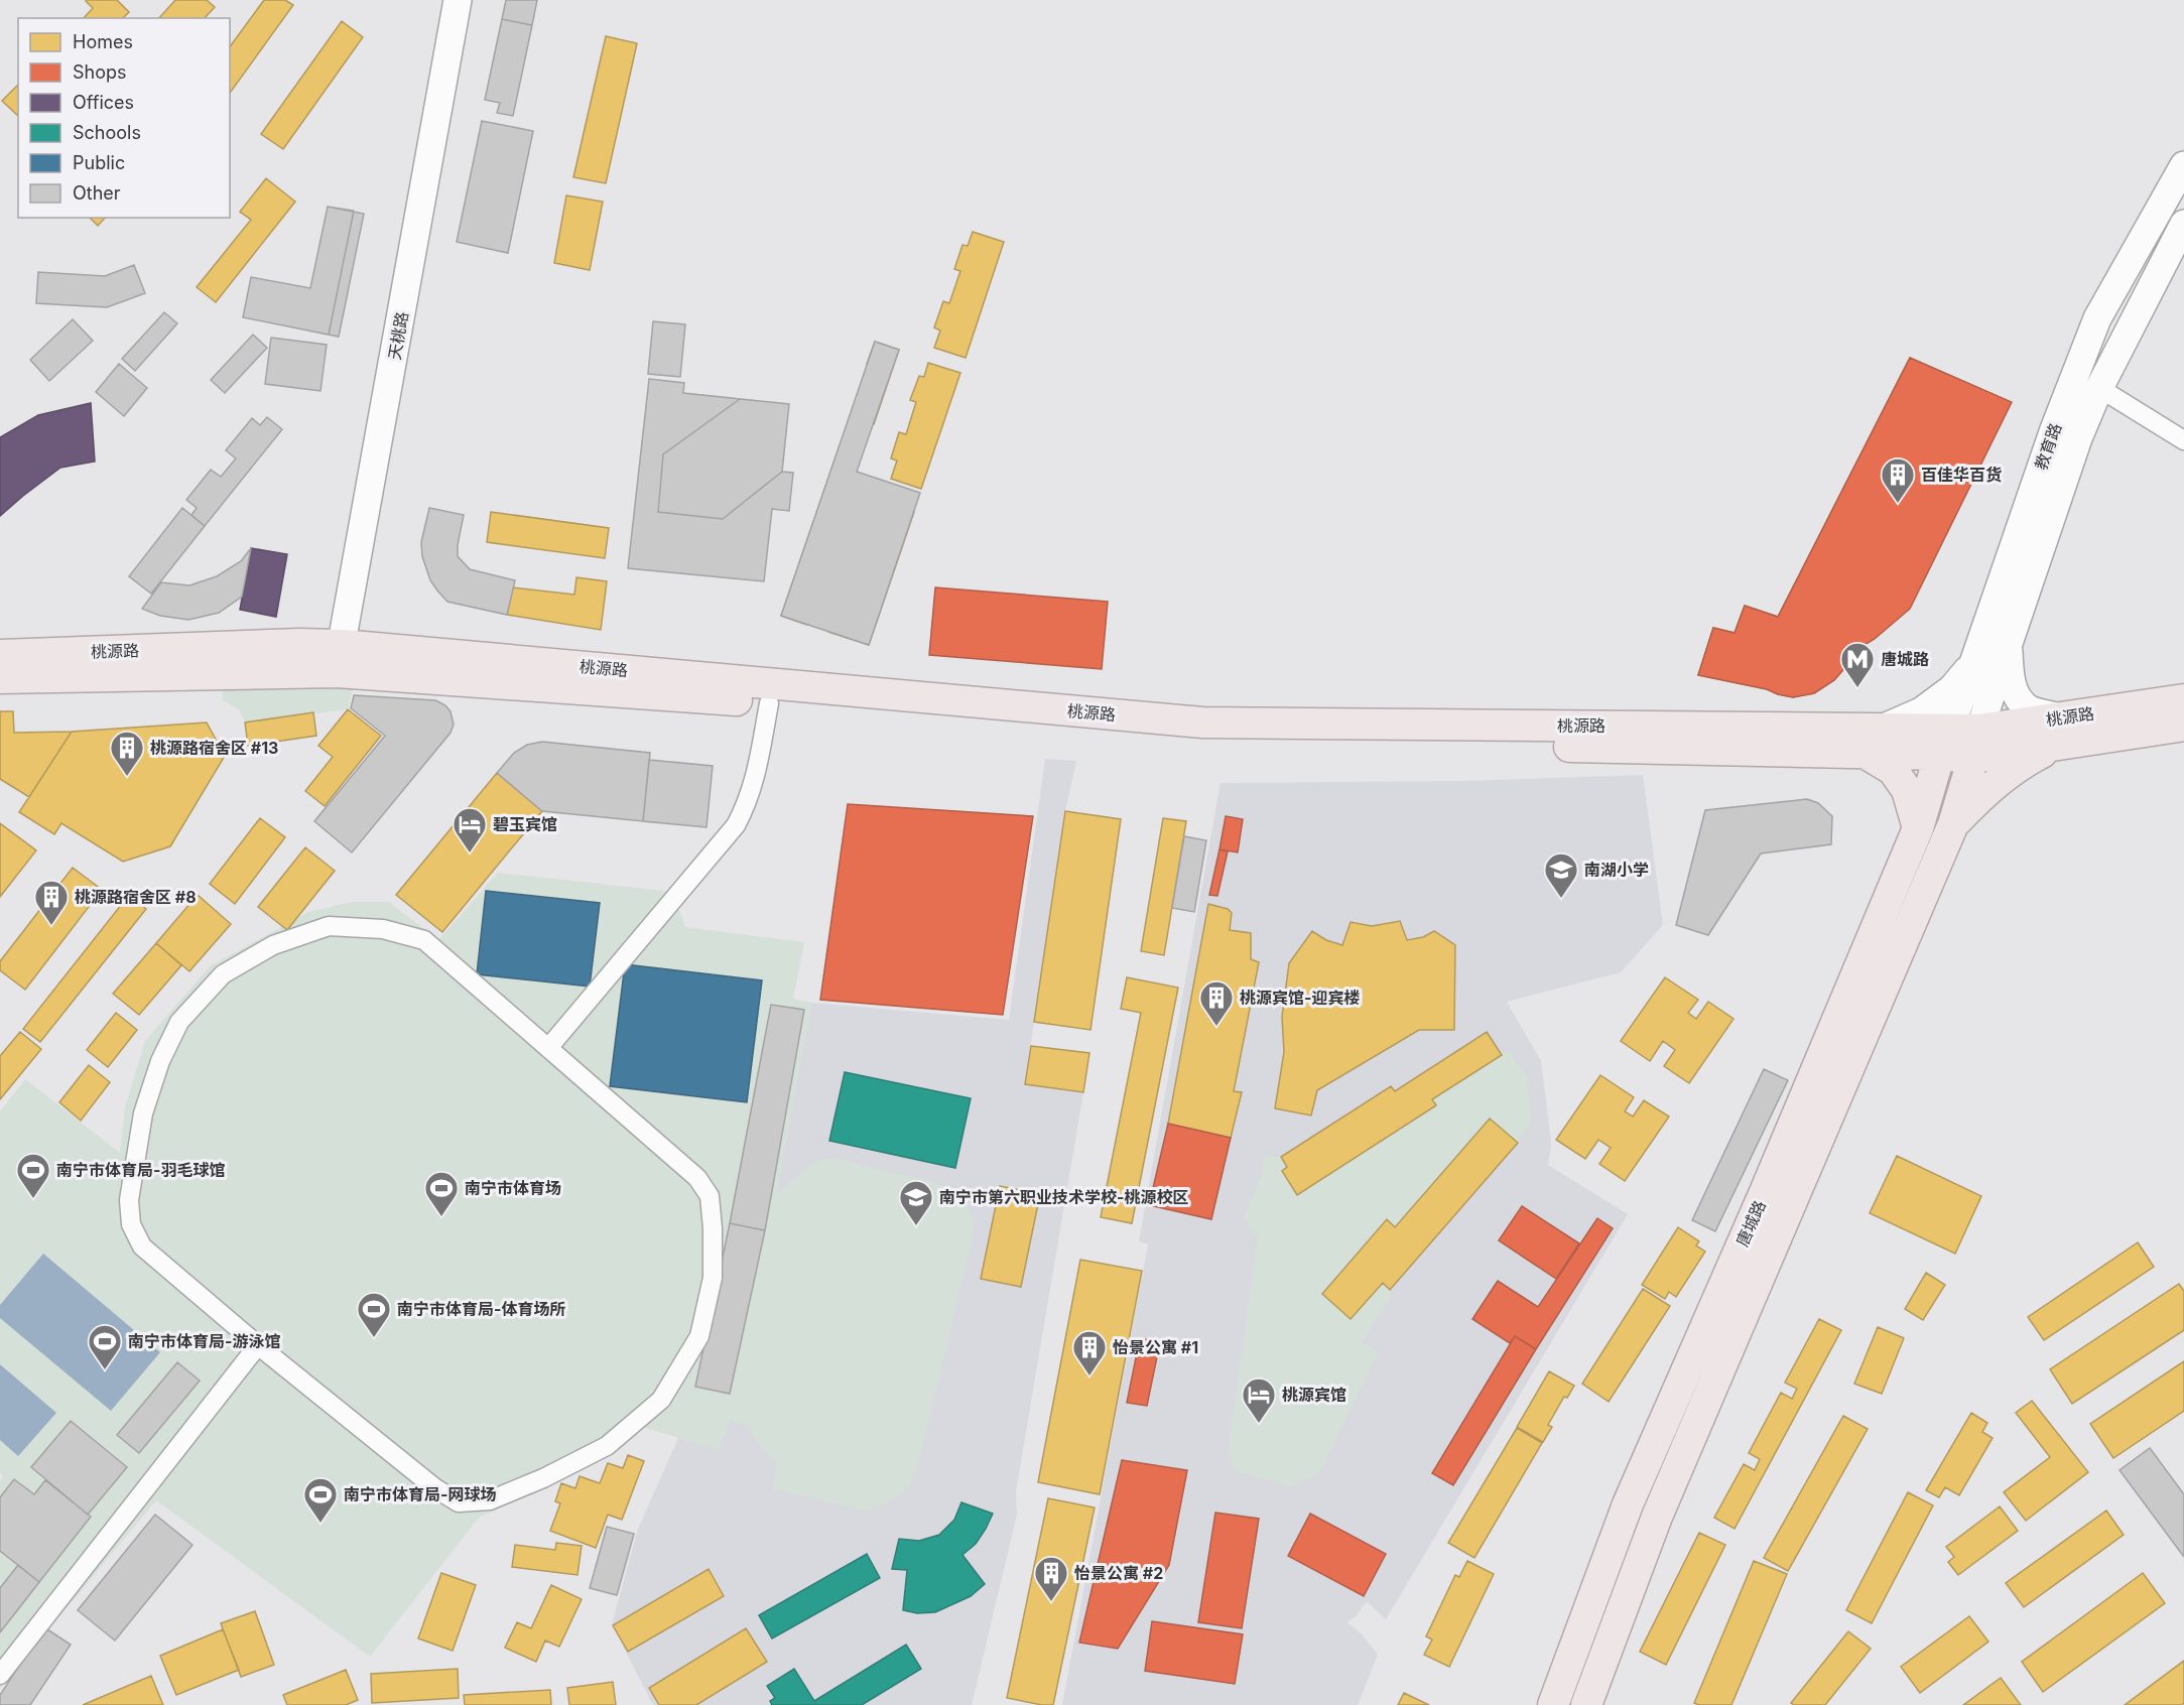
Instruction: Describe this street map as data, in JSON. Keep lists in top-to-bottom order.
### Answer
{
  "streets": {
    "main road": [
      "天桃路",
      "教育路",
      "桃源路",
      "唐城路"
    ]
  },
  "crossings": [
    ["天桃路", "桃源路"],
    ["教育路", "桃源路"],
    ["教育路", "唐城路"],
    ["桃源路", "唐城路"]
  ],
  "places": {
    "building": [
      "百佳华百货",
      "桃源路宿舍区 #13",
      "桃源路宿舍区 #8",
      "桃源宾馆-迎宾楼",
      "怡景公寓 #1",
      "怡景公寓 #2"
    ],
    "metro station": ["唐城路"],
    "hotel": ["碧玉宾馆", "桃源宾馆"],
    "school or university": ["南湖小学", "南宁市第六职业技术学校-桃源校区"],
    "sports": [
      "南宁市体育局-羽毛球馆",
      "南宁市体育场",
      "南宁市体育局-体育场所",
      "南宁市体育局-游泳馆",
      "南宁市体育局-网球场"
    ]
  },
  "legend": [
    "Homes",
    "Shops",
    "Offices",
    "Schools",
    "Public",
    "Other"
  ]
}
